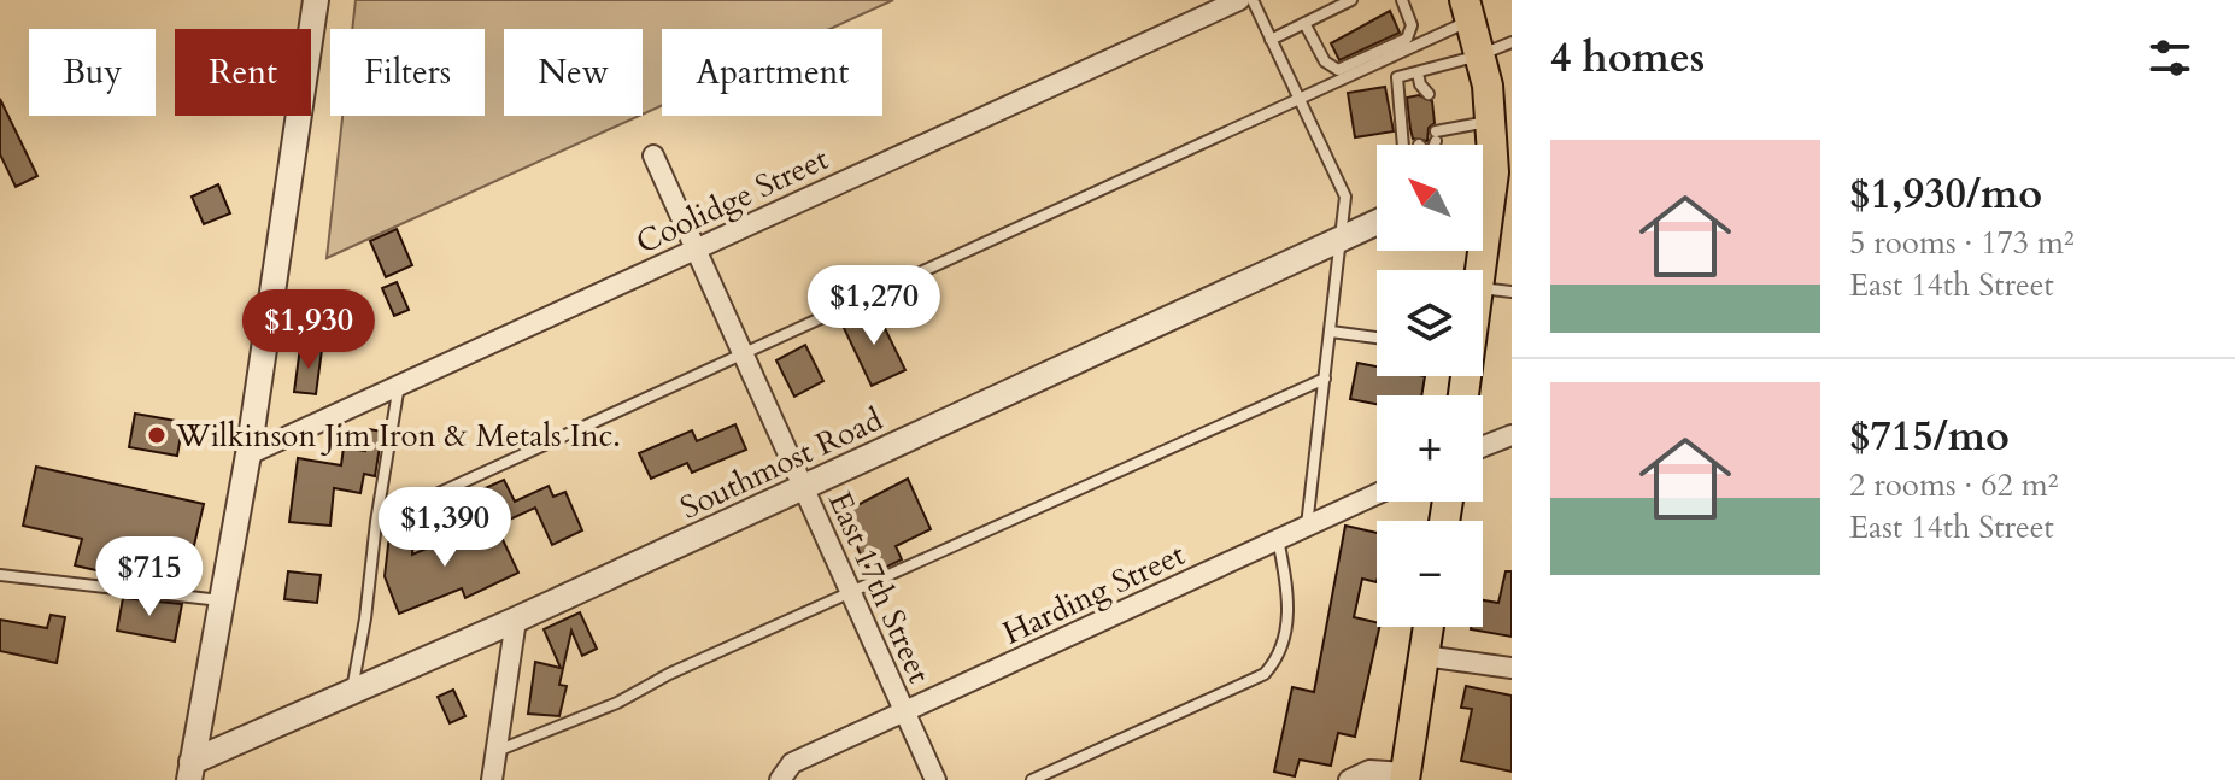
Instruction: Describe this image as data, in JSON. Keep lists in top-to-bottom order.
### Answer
{
  "streets": {
    "street": [
      "Coolidge Street",
      "Southmost Road",
      "East 17th Street",
      "Harding Street"
    ]
  },
  "crossings": [
    ["Coolidge Street", "East 17th Street"],
    ["Southmost Road", "East 17th Street"],
    ["East 17th Street", "Harding Street"]
  ],
  "places": ["Wilkinson Jim Iron & Metals Inc."],
  "north": "top left",
  "page": {
    "heading": "4 homes",
    "chip": [
      "Buy",
      "Rent",
      "Filters",
      "New",
      "Apartment"
    ],
    "list": [
      {
        "name": "$1,930/mo",
        "note": "5 rooms · 173 m² · East 14th Street"
      },
      {
        "name": "$715/mo",
        "note": "2 rooms · 62 m² · East 14th Street"
      }
    ],
    "map_buttons": ["+", "−"],
    "price": [
      "$1,270",
      "$1,930",
      "$1,390",
      "$715"
    ]
  }
}
